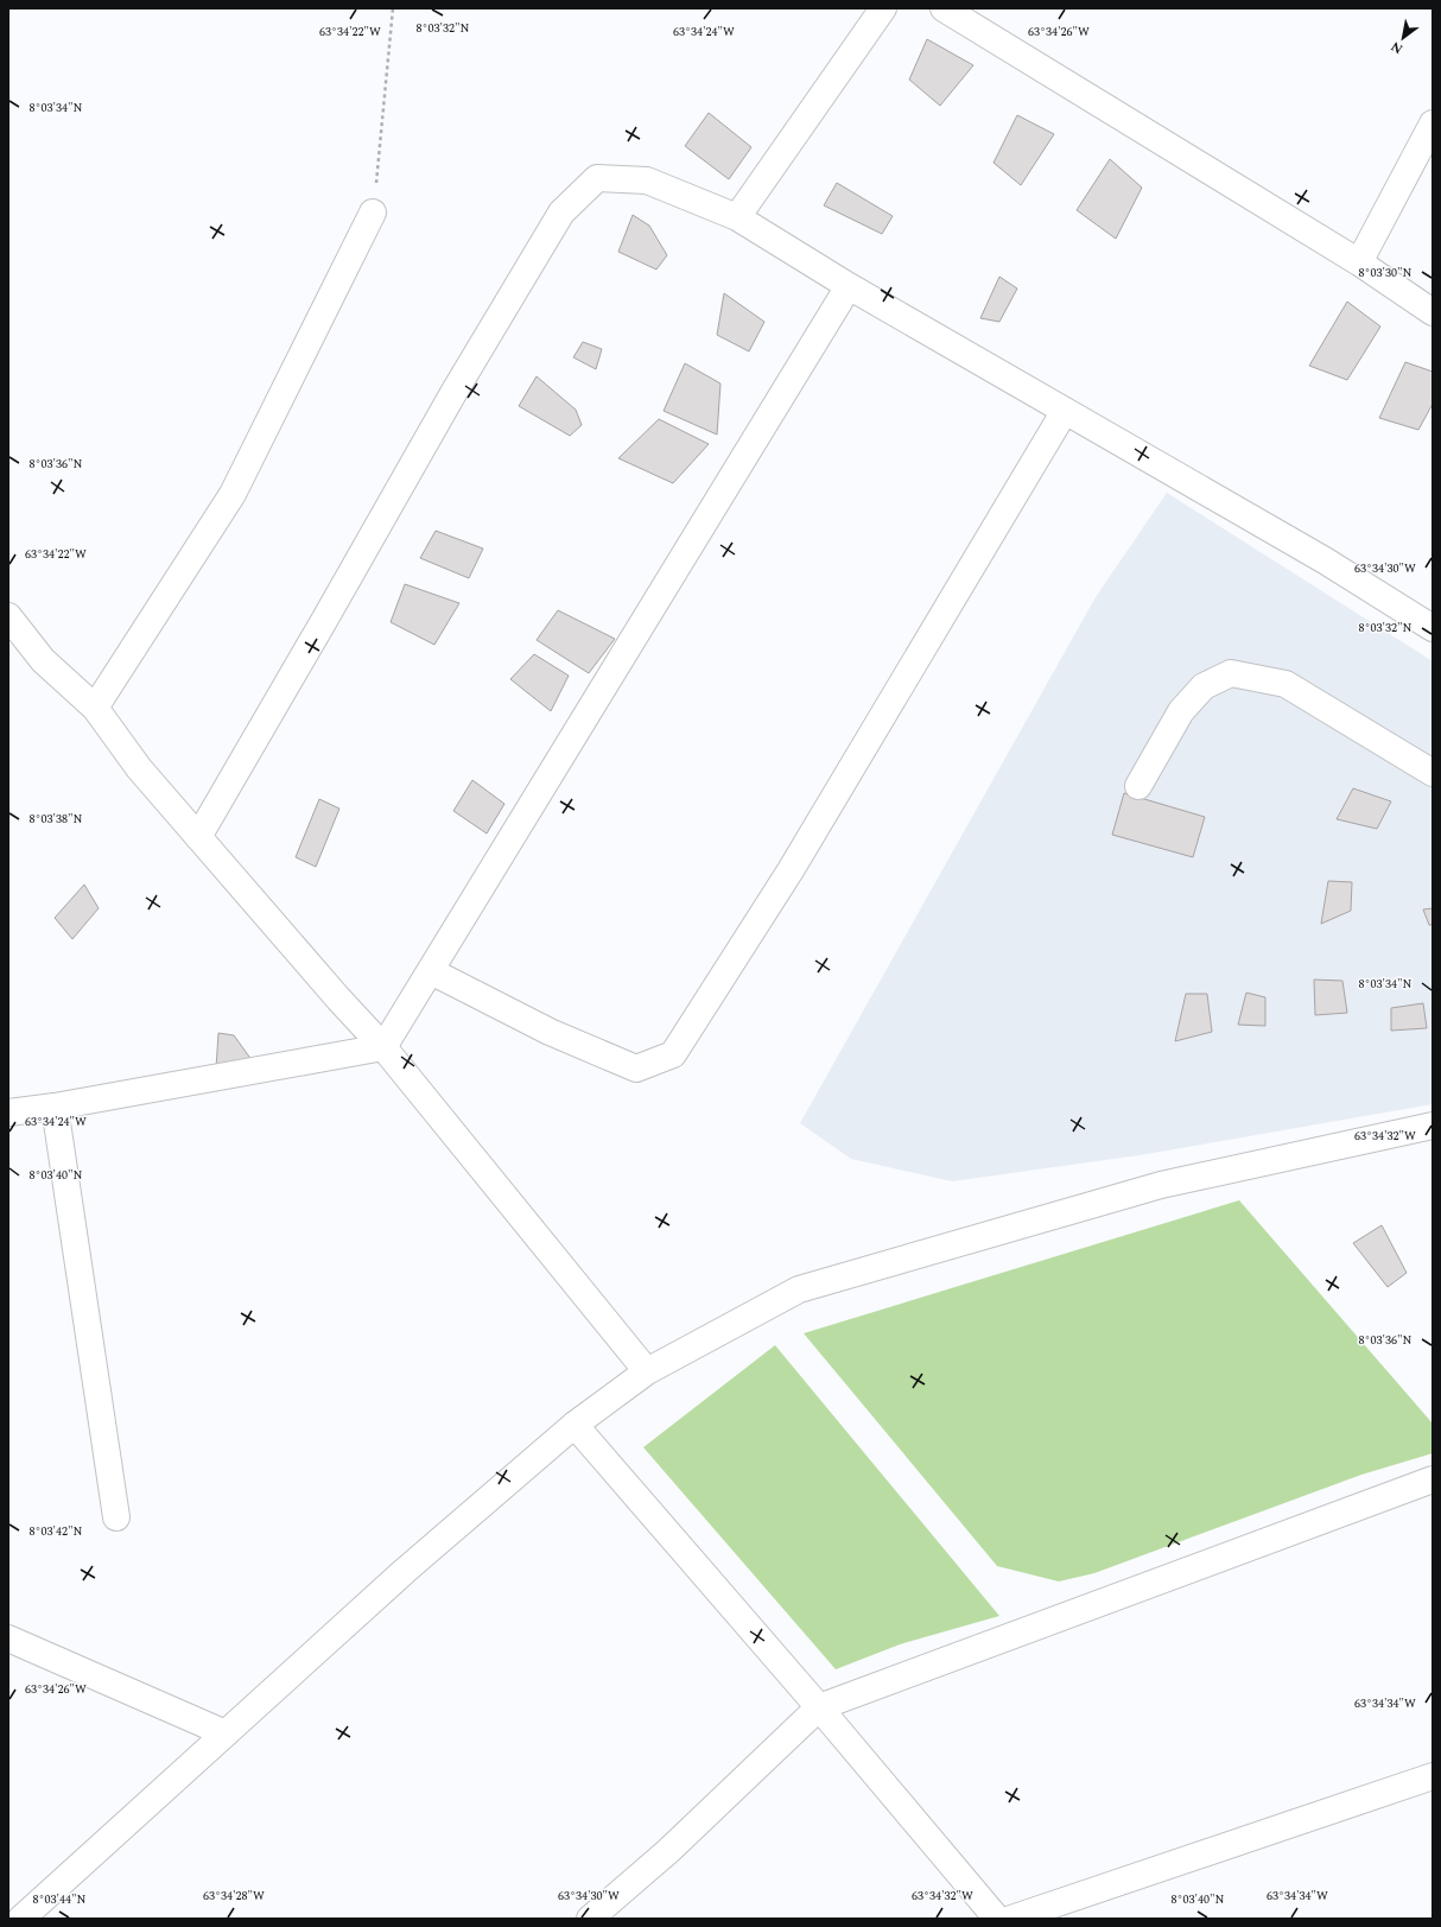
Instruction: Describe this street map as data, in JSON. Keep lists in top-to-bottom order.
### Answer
{
  "north": "bottom left",
  "coordinates": [
    "8°03'32\"N",
    "63°34'22\"W",
    "63°34'24\"W",
    "63°34'26\"W",
    "8°03'34\"N",
    "8°03'30\"N",
    "8°03'36\"N",
    "63°34'30\"W",
    "8°03'38\"N",
    "63°34'32\"W",
    "8°03'40\"N",
    "8°03'42\"N",
    "63°34'34\"W",
    "63°34'28\"W",
    "8°03'44\"N"
  ]
}
